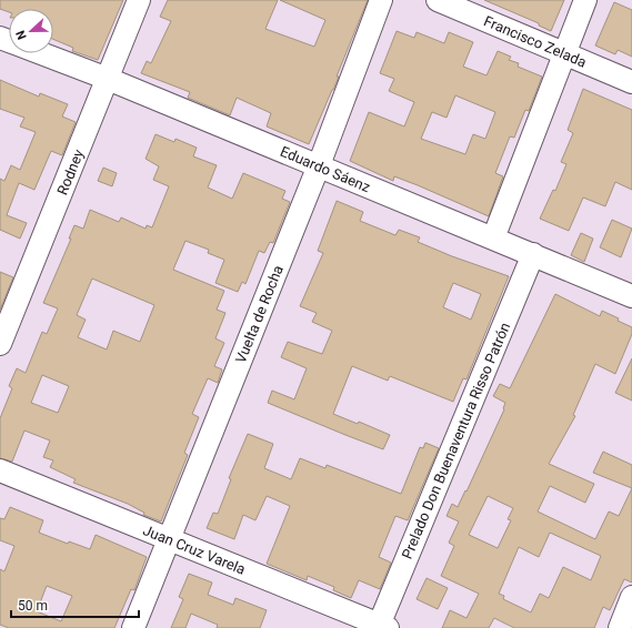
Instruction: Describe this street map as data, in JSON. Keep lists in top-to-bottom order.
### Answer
{
  "streets": {
    "street": [
      "Francisco Zelada",
      "Eduardo Sáenz",
      "Rodney",
      "Vuelta de Rocha",
      "Prelado Don Buenaventura Risso Patrón",
      "Juan Cruz Varela"
    ]
  },
  "crossings": [
    ["Eduardo Sáenz", "Rodney"],
    ["Eduardo Sáenz", "Vuelta de Rocha"],
    ["Eduardo Sáenz", "Prelado Don Buenaventura Risso Patrón"],
    ["Vuelta de Rocha", "Juan Cruz Varela"],
    ["Prelado Don Buenaventura Risso Patrón", "Juan Cruz Varela"]
  ],
  "scale_bar": "50 m",
  "north": "left"
}
